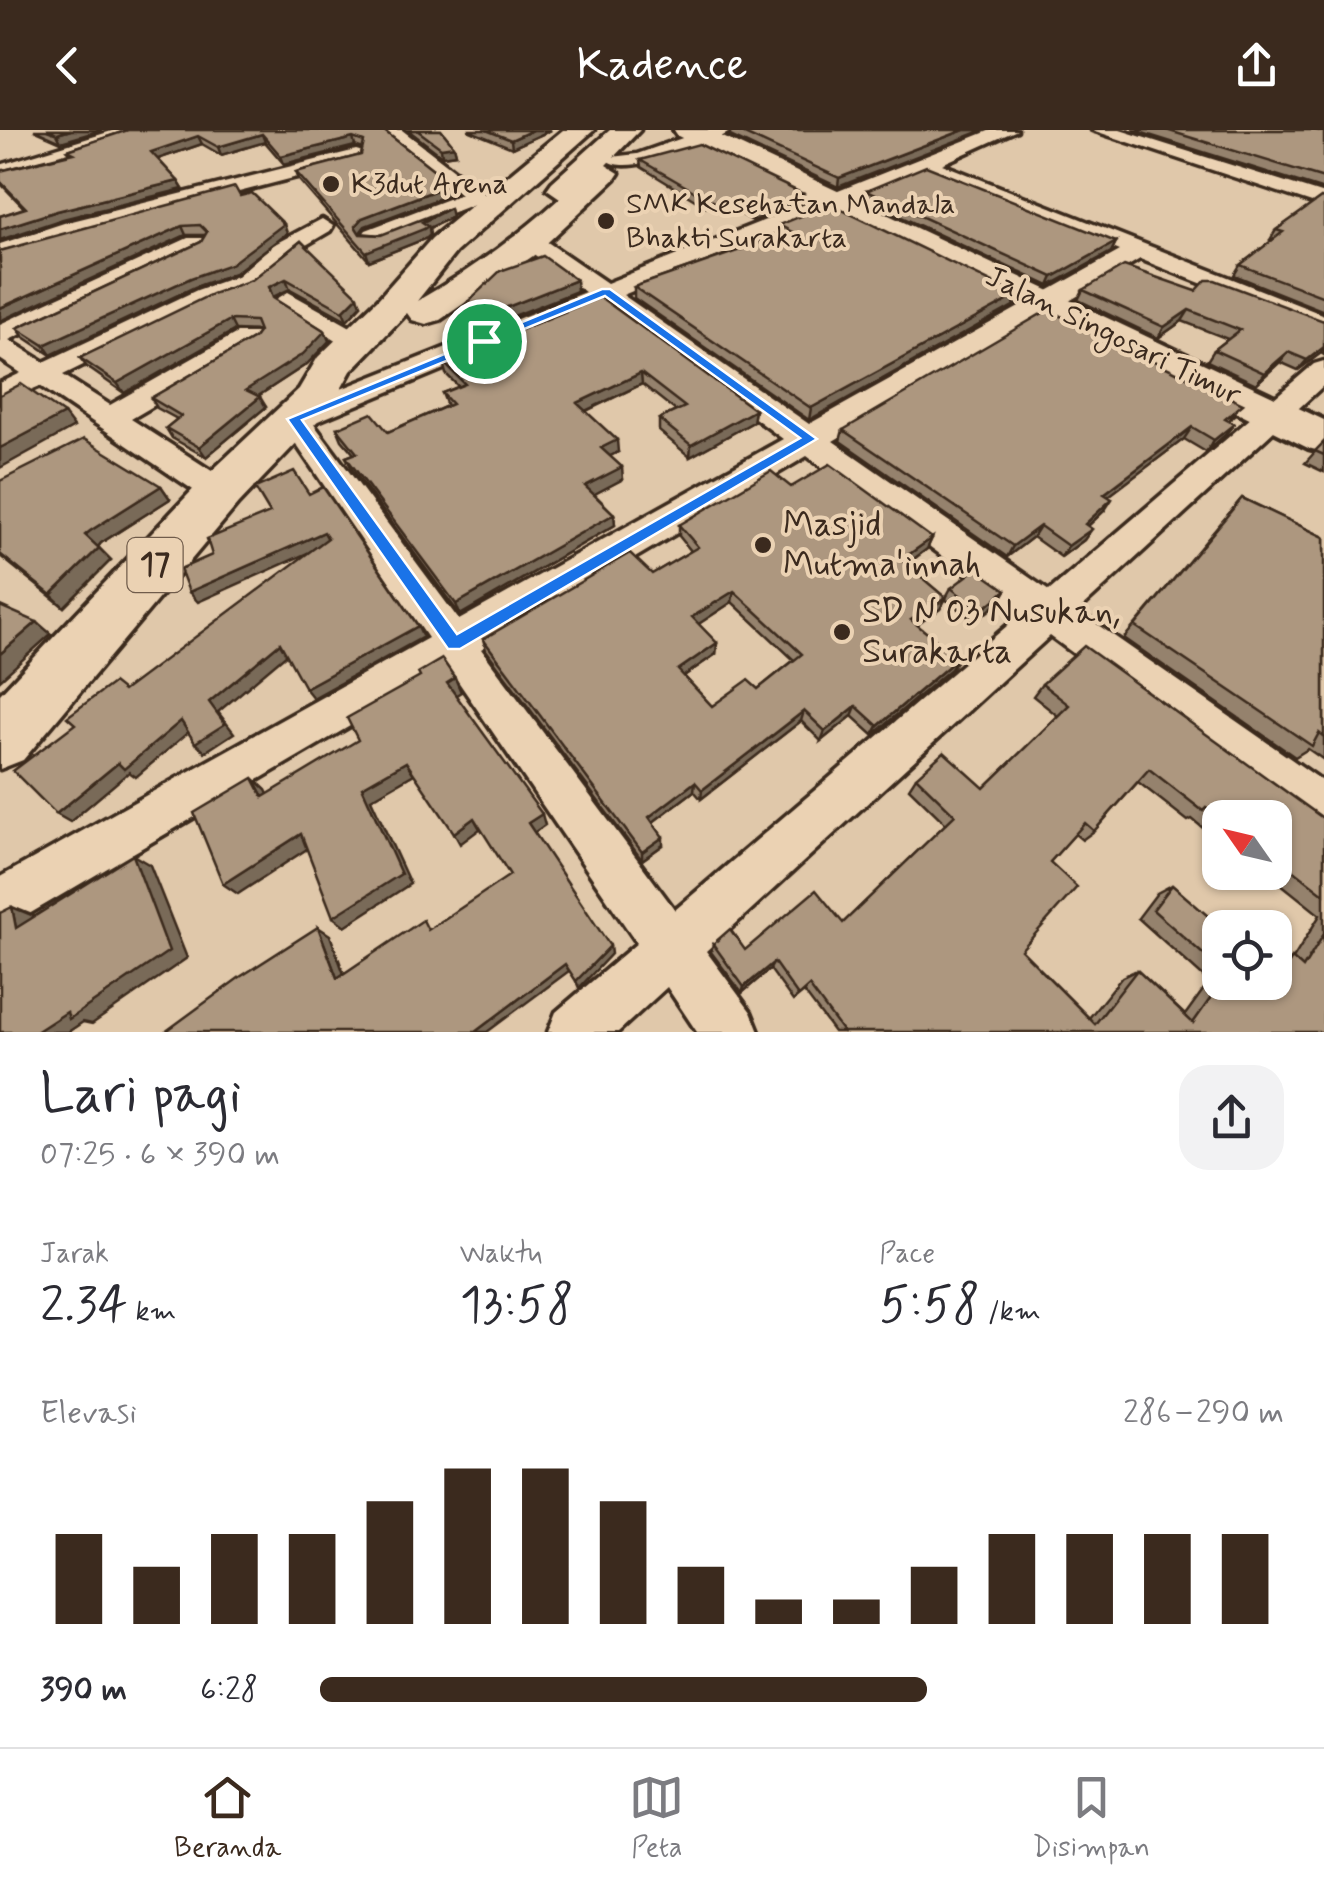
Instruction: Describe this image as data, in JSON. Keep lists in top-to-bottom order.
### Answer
{
  "streets": {
    "highway": ["17"],
    "street": ["Jalan Singosari Timur"]
  },
  "places": [
    "K3dut Arena",
    "SMK Kesehatan Mandala Bhakti Surakarta",
    "Masjid Mutma'innah",
    "SD N 03 Nusukan, Surakarta"
  ],
  "north": "top left",
  "page": {
    "header": "Kadence",
    "heading": ["Lari pagi", "07:25 · 6 × 390 m"],
    "stats": [
      ["Jarak", "2.34 km"],
      ["Waktu", "13:58"],
      ["Pace", "5:58 /km"]
    ],
    "chart": ["Elevasi", "286–290 m"],
    "list": [
      {
        "name": "390 m",
        "note": "6:28"
      }
    ],
    "tabs": ["Beranda", "Peta", "Disimpan"]
  }
}
